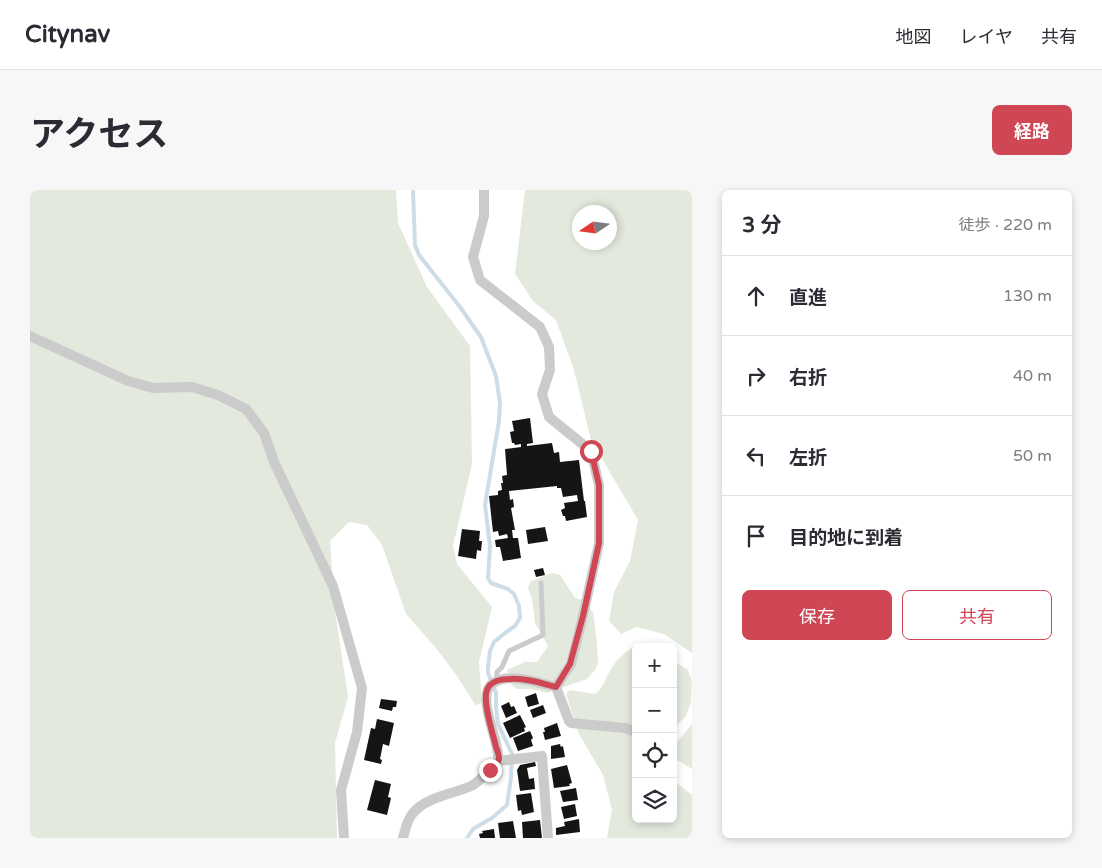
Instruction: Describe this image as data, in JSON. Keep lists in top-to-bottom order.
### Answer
{
  "north": "left",
  "page": {
    "header": "Citynav",
    "nav": ["地図", "レイヤ", "共有"],
    "title": "アクセス",
    "buttons": [
      "経路",
      ["保存", "共有"]
    ],
    "heading": ["3 分", "徒歩 · 220 m"],
    "list": [
      ["直進", "130 m"],
      ["右折", "40 m"],
      ["左折", "50 m"],
      "目的地に到着"
    ],
    "map_buttons": ["+", "−"]
  }
}
